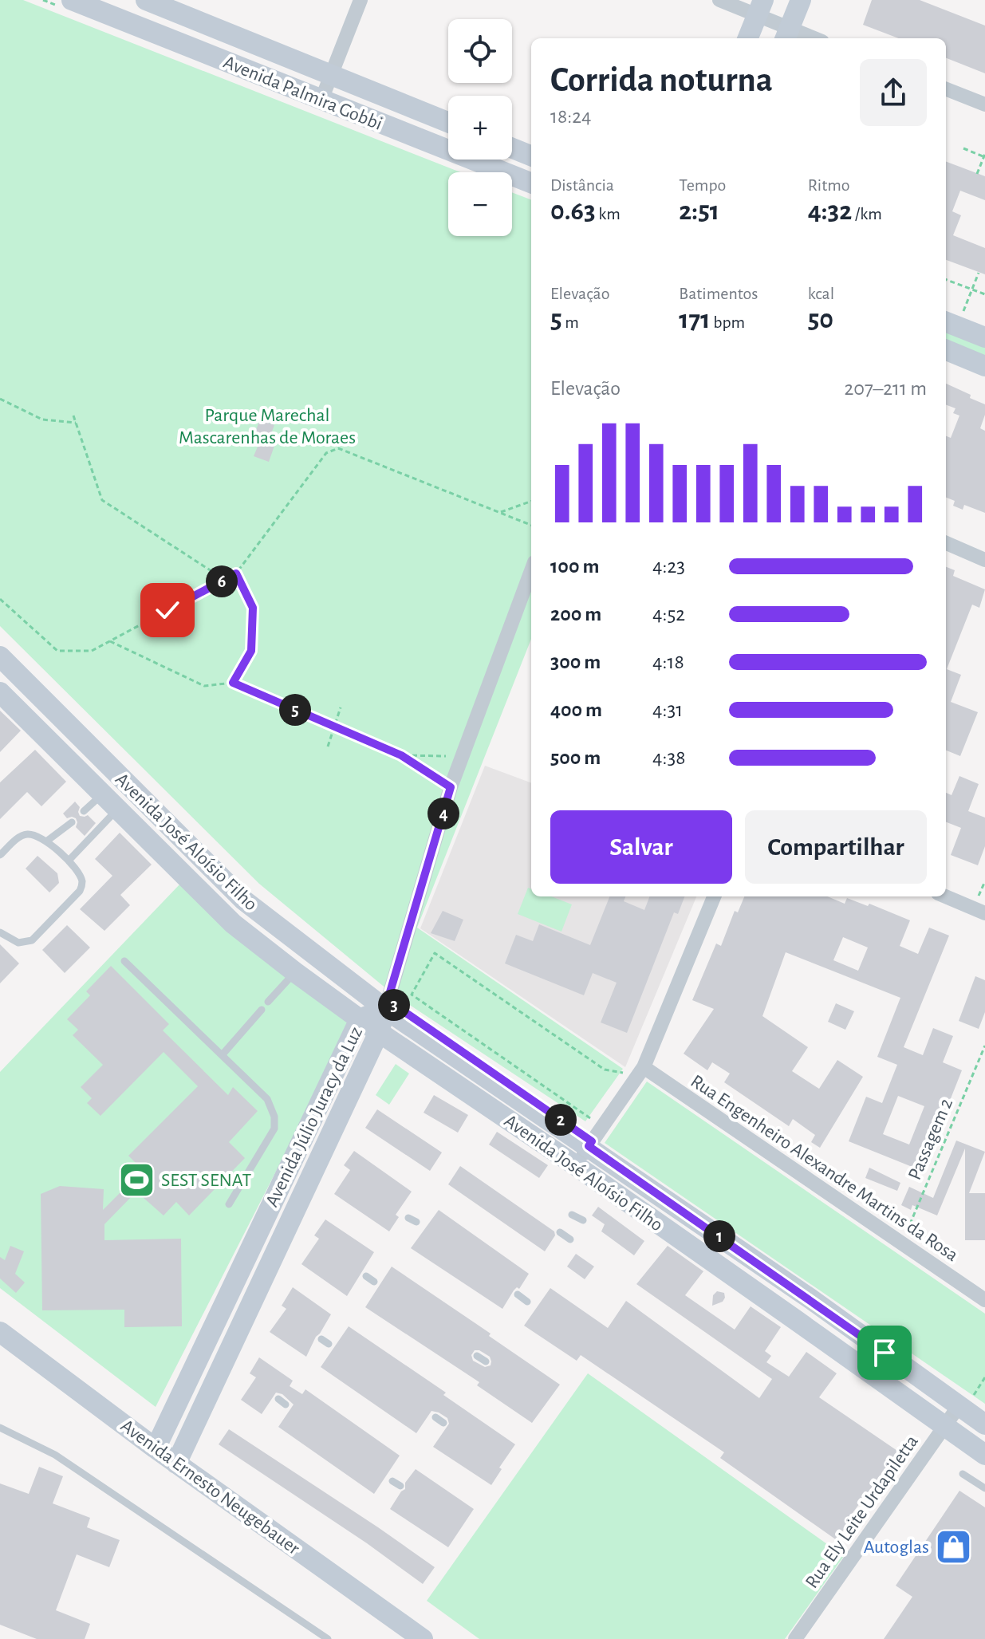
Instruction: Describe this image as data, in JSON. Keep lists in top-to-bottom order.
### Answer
{
  "streets": {
    "street": [
      "Avenida Palmira Gobbi",
      "Avenida José Aloísio Filho",
      "Avenida Júlio Juracy da Luz",
      "Rua Engenheiro Alexandre Martins da Rosa",
      "Avenida Ernesto Neugebauer",
      "Rua Ely Leite Urdapiletta"
    ],
    "path": ["Passagem 2"]
  },
  "crossings": [
    ["Avenida José Aloísio Filho", "Avenida Júlio Juracy da Luz"],
    ["Avenida José Aloísio Filho", "Rua Ely Leite Urdapiletta"],
    ["Avenida Júlio Juracy da Luz", "Avenida Ernesto Neugebauer"],
    ["Passagem 2", "Rua Engenheiro Alexandre Martins da Rosa"]
  ],
  "parks": ["Parque Marechal Mascarenhas de Moraes"],
  "places": {
    "sports": ["SEST SENAT"],
    "shop": ["Autoglas"]
  },
  "page": {
    "map_buttons": ["+", "−"],
    "heading": ["Corrida noturna", "18:24"],
    "stats": [
      ["Distância", "0.63 km"],
      ["Tempo", "2:51"],
      ["Ritmo", "4:32 /km"],
      ["Elevação", "5 m"],
      ["Batimentos", "171 bpm"],
      ["kcal", "50"]
    ],
    "chart": ["Elevação", "207–211 m"],
    "list": [
      {
        "name": "100 m",
        "note": "4:23"
      },
      {
        "name": "200 m",
        "note": "4:52"
      },
      {
        "name": "300 m",
        "note": "4:18"
      },
      {
        "name": "400 m",
        "note": "4:31"
      },
      {
        "name": "500 m",
        "note": "4:38"
      }
    ],
    "pins": [
      "6",
      "5",
      "4",
      "3",
      "2",
      "1"
    ],
    "buttons": ["Salvar", "Compartilhar"]
  }
}
